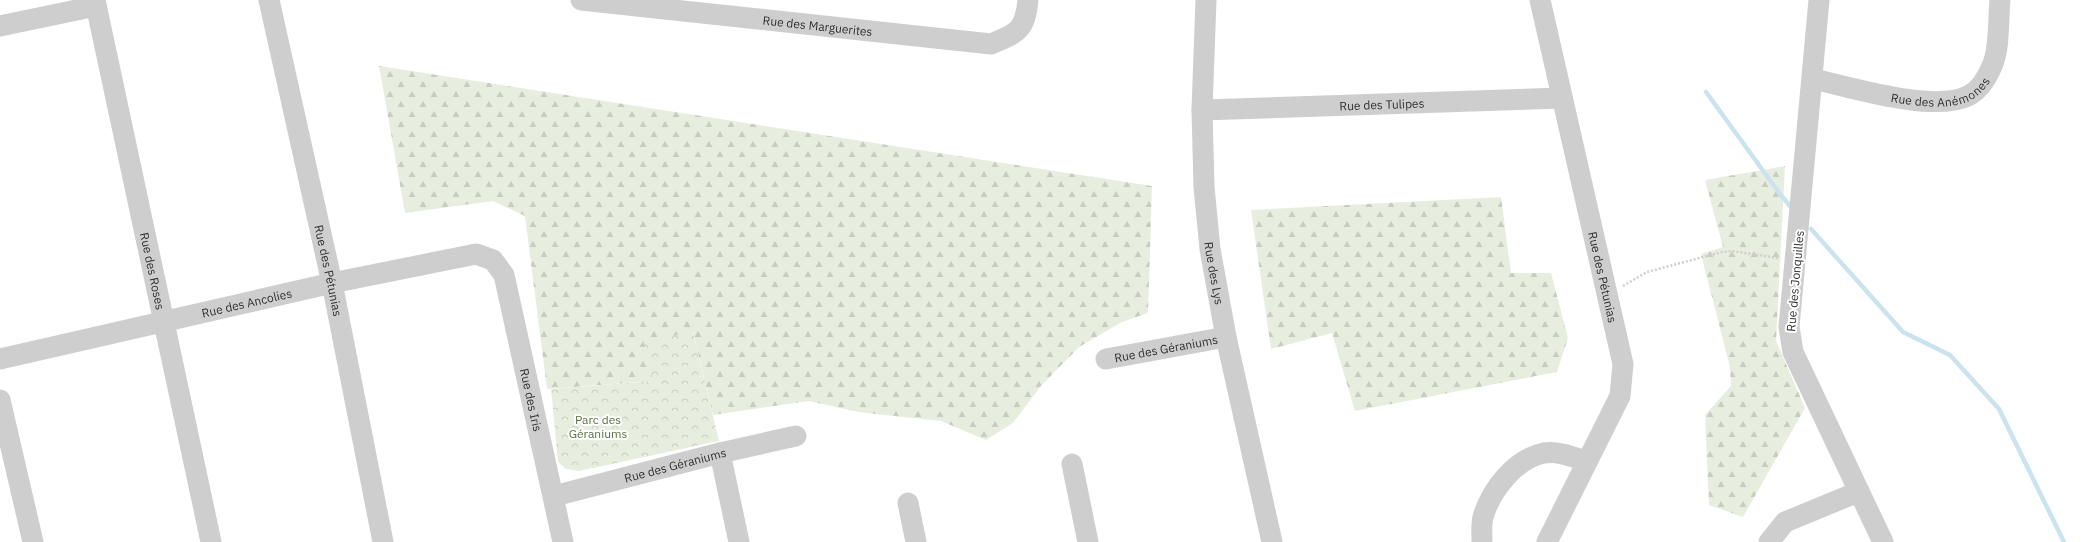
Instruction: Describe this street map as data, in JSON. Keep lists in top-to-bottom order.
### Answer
{
  "streets": {
    "street": [
      "Rue des Marguerites",
      "Rue des Anémones",
      "Rue des Tulipes",
      "Rue des Pétunias",
      "Rue des Roses",
      "Rue des Lys",
      "Rue des Jonquilles",
      "Rue des Ancolies",
      "Rue des Géraniums",
      "Rue des Iris"
    ]
  },
  "crossings": [
    ["Rue des Anémones", "Rue des Jonquilles"],
    ["Rue des Tulipes", "Rue des Pétunias"],
    ["Rue des Tulipes", "Rue des Lys"],
    ["Rue des Pétunias", "Rue des Ancolies"],
    ["Rue des Roses", "Rue des Ancolies"],
    ["Rue des Lys", "Rue des Géraniums"],
    ["Rue des Ancolies", "Rue des Iris"],
    ["Rue des Géraniums", "Rue des Iris"]
  ],
  "parks": ["Parc des Géraniums"]
}
